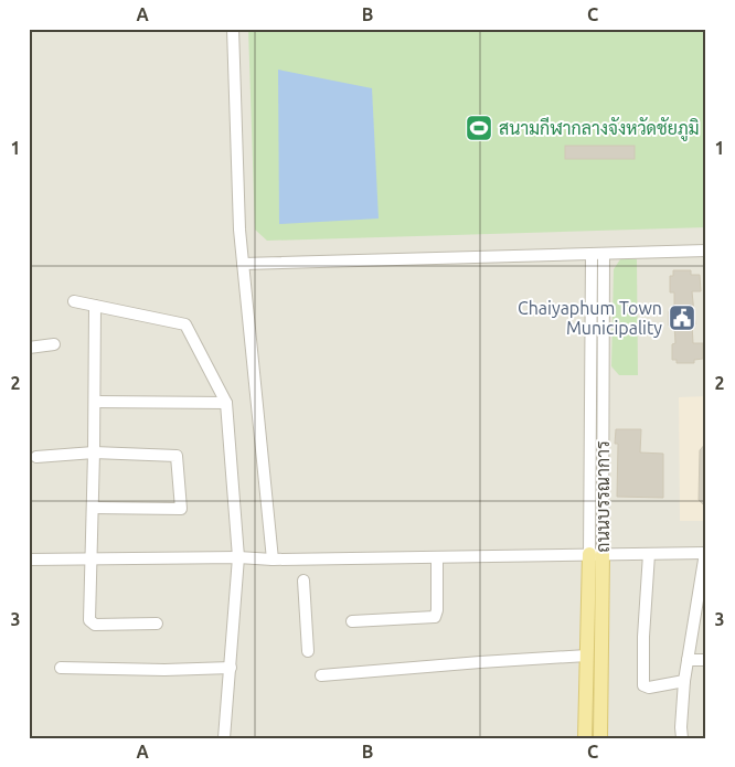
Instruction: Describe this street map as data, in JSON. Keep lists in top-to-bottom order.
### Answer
{
  "streets": {
    "main road": ["ถนนบรรณาการ"]
  },
  "places": {
    "sports": ["สนามกีฬากลางจังหวัดชัยภูมิ"],
    "public building": ["Chaiyaphum Town Municipality"]
  },
  "grid": {
    "columns": ["A", "B", "C"],
    "rows": ["1", "2", "3"]
  }
}
